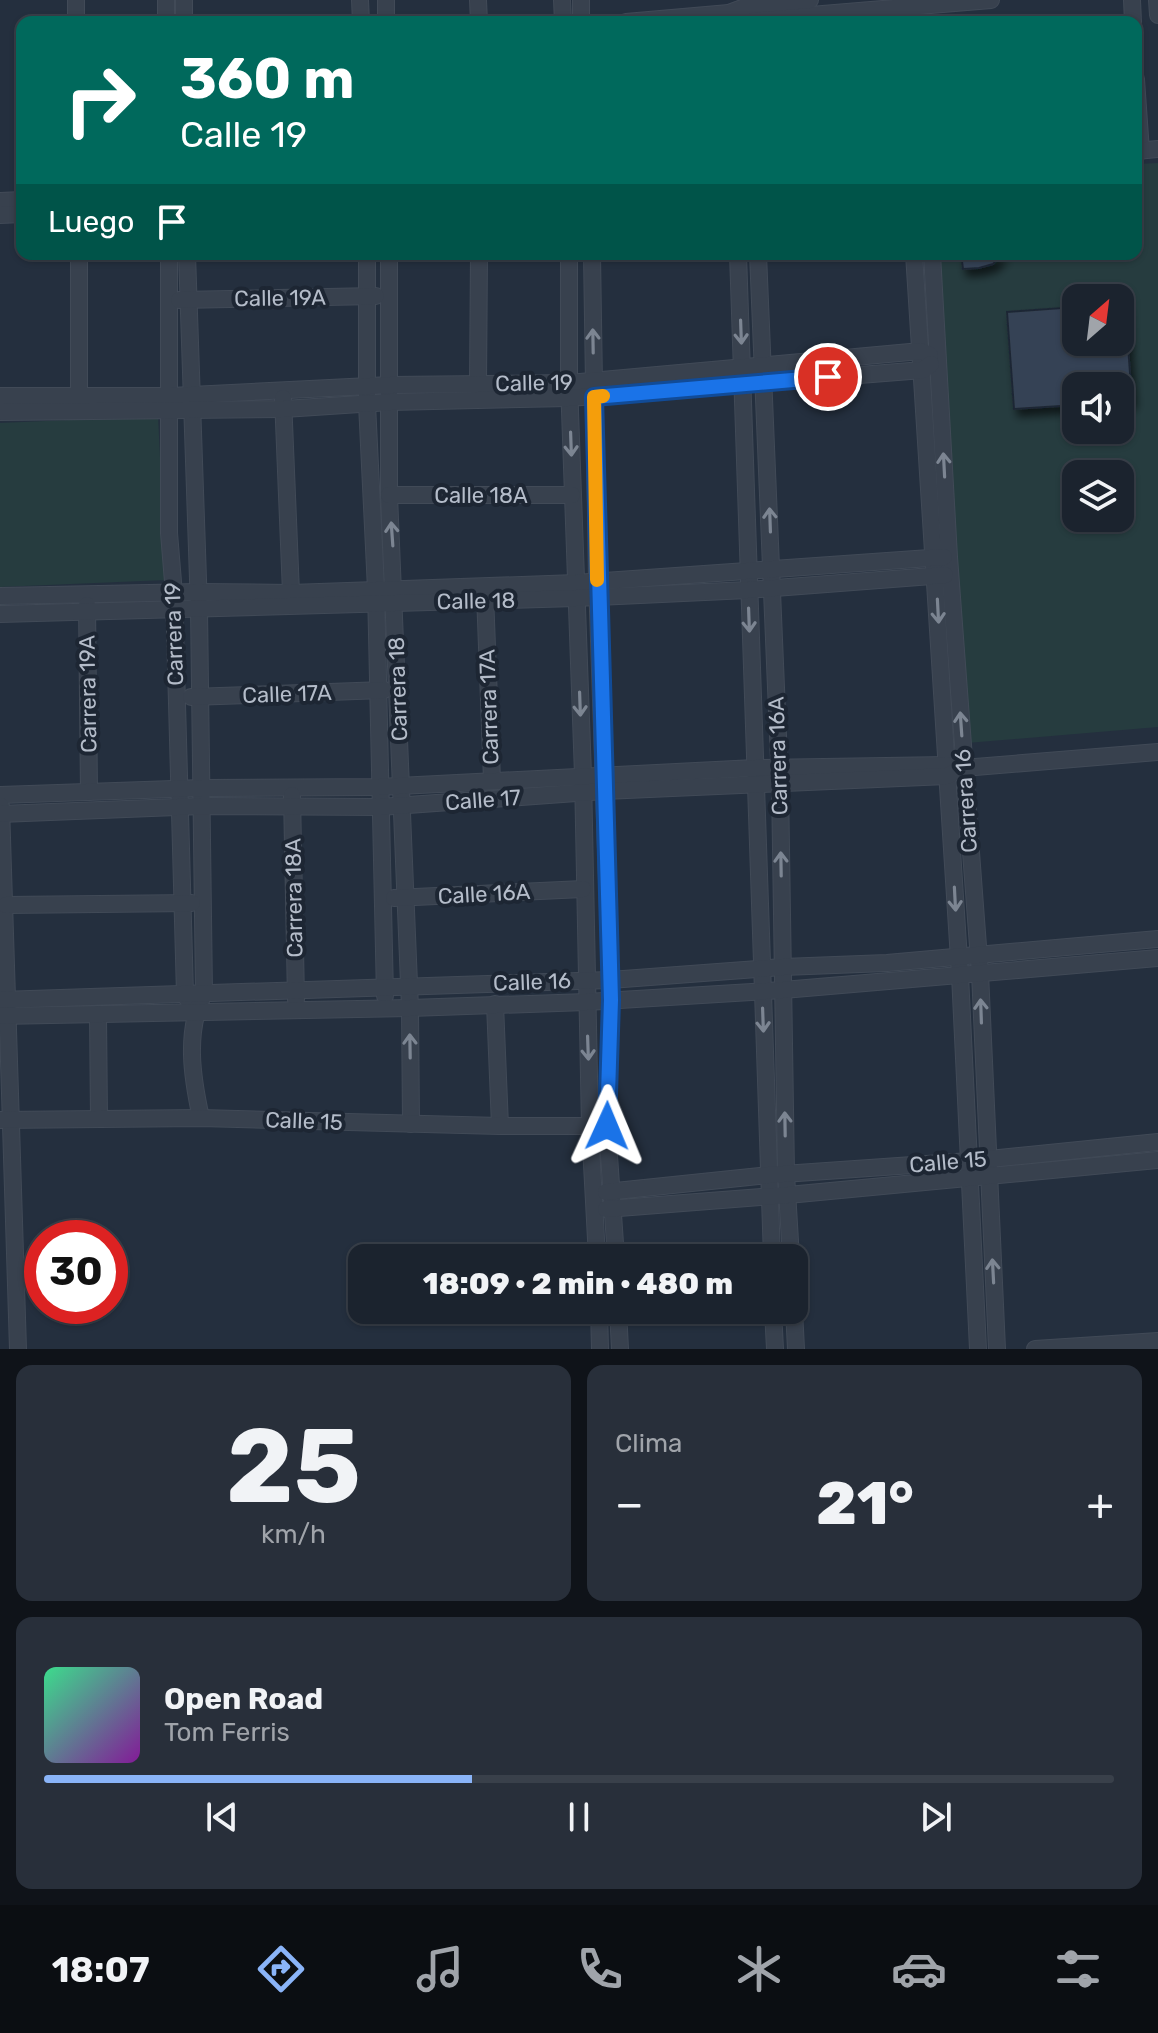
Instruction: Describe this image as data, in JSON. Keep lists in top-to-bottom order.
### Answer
{
  "streets": {
    "street": [
      "Calle 19A",
      "Calle 19",
      "Calle 18A",
      "Calle 18",
      "Carrera 19",
      "Carrera 18",
      "Carrera 19A",
      "Calle 17A",
      "Carrera 17A",
      "Carrera 16A",
      "Calle 17",
      "Carrera 16",
      "Calle 16A",
      "Carrera 18A",
      "Calle 16",
      "Calle 15"
    ]
  },
  "crossings": [
    ["Calle 19A", "Carrera 19"],
    ["Calle 19A", "Carrera 18"],
    ["Calle 19", "Carrera 19"],
    ["Calle 19", "Carrera 18"],
    ["Calle 19", "Carrera 16A"],
    ["Calle 19", "Carrera 16"],
    ["Calle 18A", "Carrera 18"],
    ["Calle 18", "Carrera 19"],
    ["Calle 18", "Carrera 18"],
    ["Calle 18", "Carrera 19A"],
    ["Calle 18", "Carrera 17A"],
    ["Calle 18", "Carrera 16A"],
    ["Calle 18", "Carrera 16"],
    ["Carrera 19", "Calle 17A"],
    ["Carrera 19", "Calle 17"],
    ["Carrera 19", "Calle 16"],
    ["Carrera 19", "Calle 15"],
    ["Carrera 18", "Calle 17A"],
    ["Carrera 18", "Calle 17"],
    ["Carrera 18", "Calle 16A"],
    ["Carrera 18", "Calle 16"],
    ["Carrera 18", "Calle 15"],
    ["Carrera 19A", "Calle 17"],
    ["Carrera 17A", "Calle 17"],
    ["Carrera 16A", "Calle 17"],
    ["Carrera 16A", "Calle 16"],
    ["Carrera 16A", "Calle 15"],
    ["Calle 17", "Carrera 16"],
    ["Calle 17", "Carrera 18A"],
    ["Carrera 16", "Calle 16"],
    ["Carrera 16", "Calle 15"],
    ["Carrera 18A", "Calle 16"]
  ],
  "north": "top right",
  "page": {
    "turn": ["360 m", "Calle 19"],
    "then": "Luego",
    "limit": "30",
    "trip": "18:09 · 2 min · 480 m",
    "tile": [
      ["25", "km/h"],
      "Clima"
    ],
    "heat": ["−", "21°", "+"],
    "song": ["Open Road", "Tom Ferris"],
    "tabs": "18:07"
  }
}
